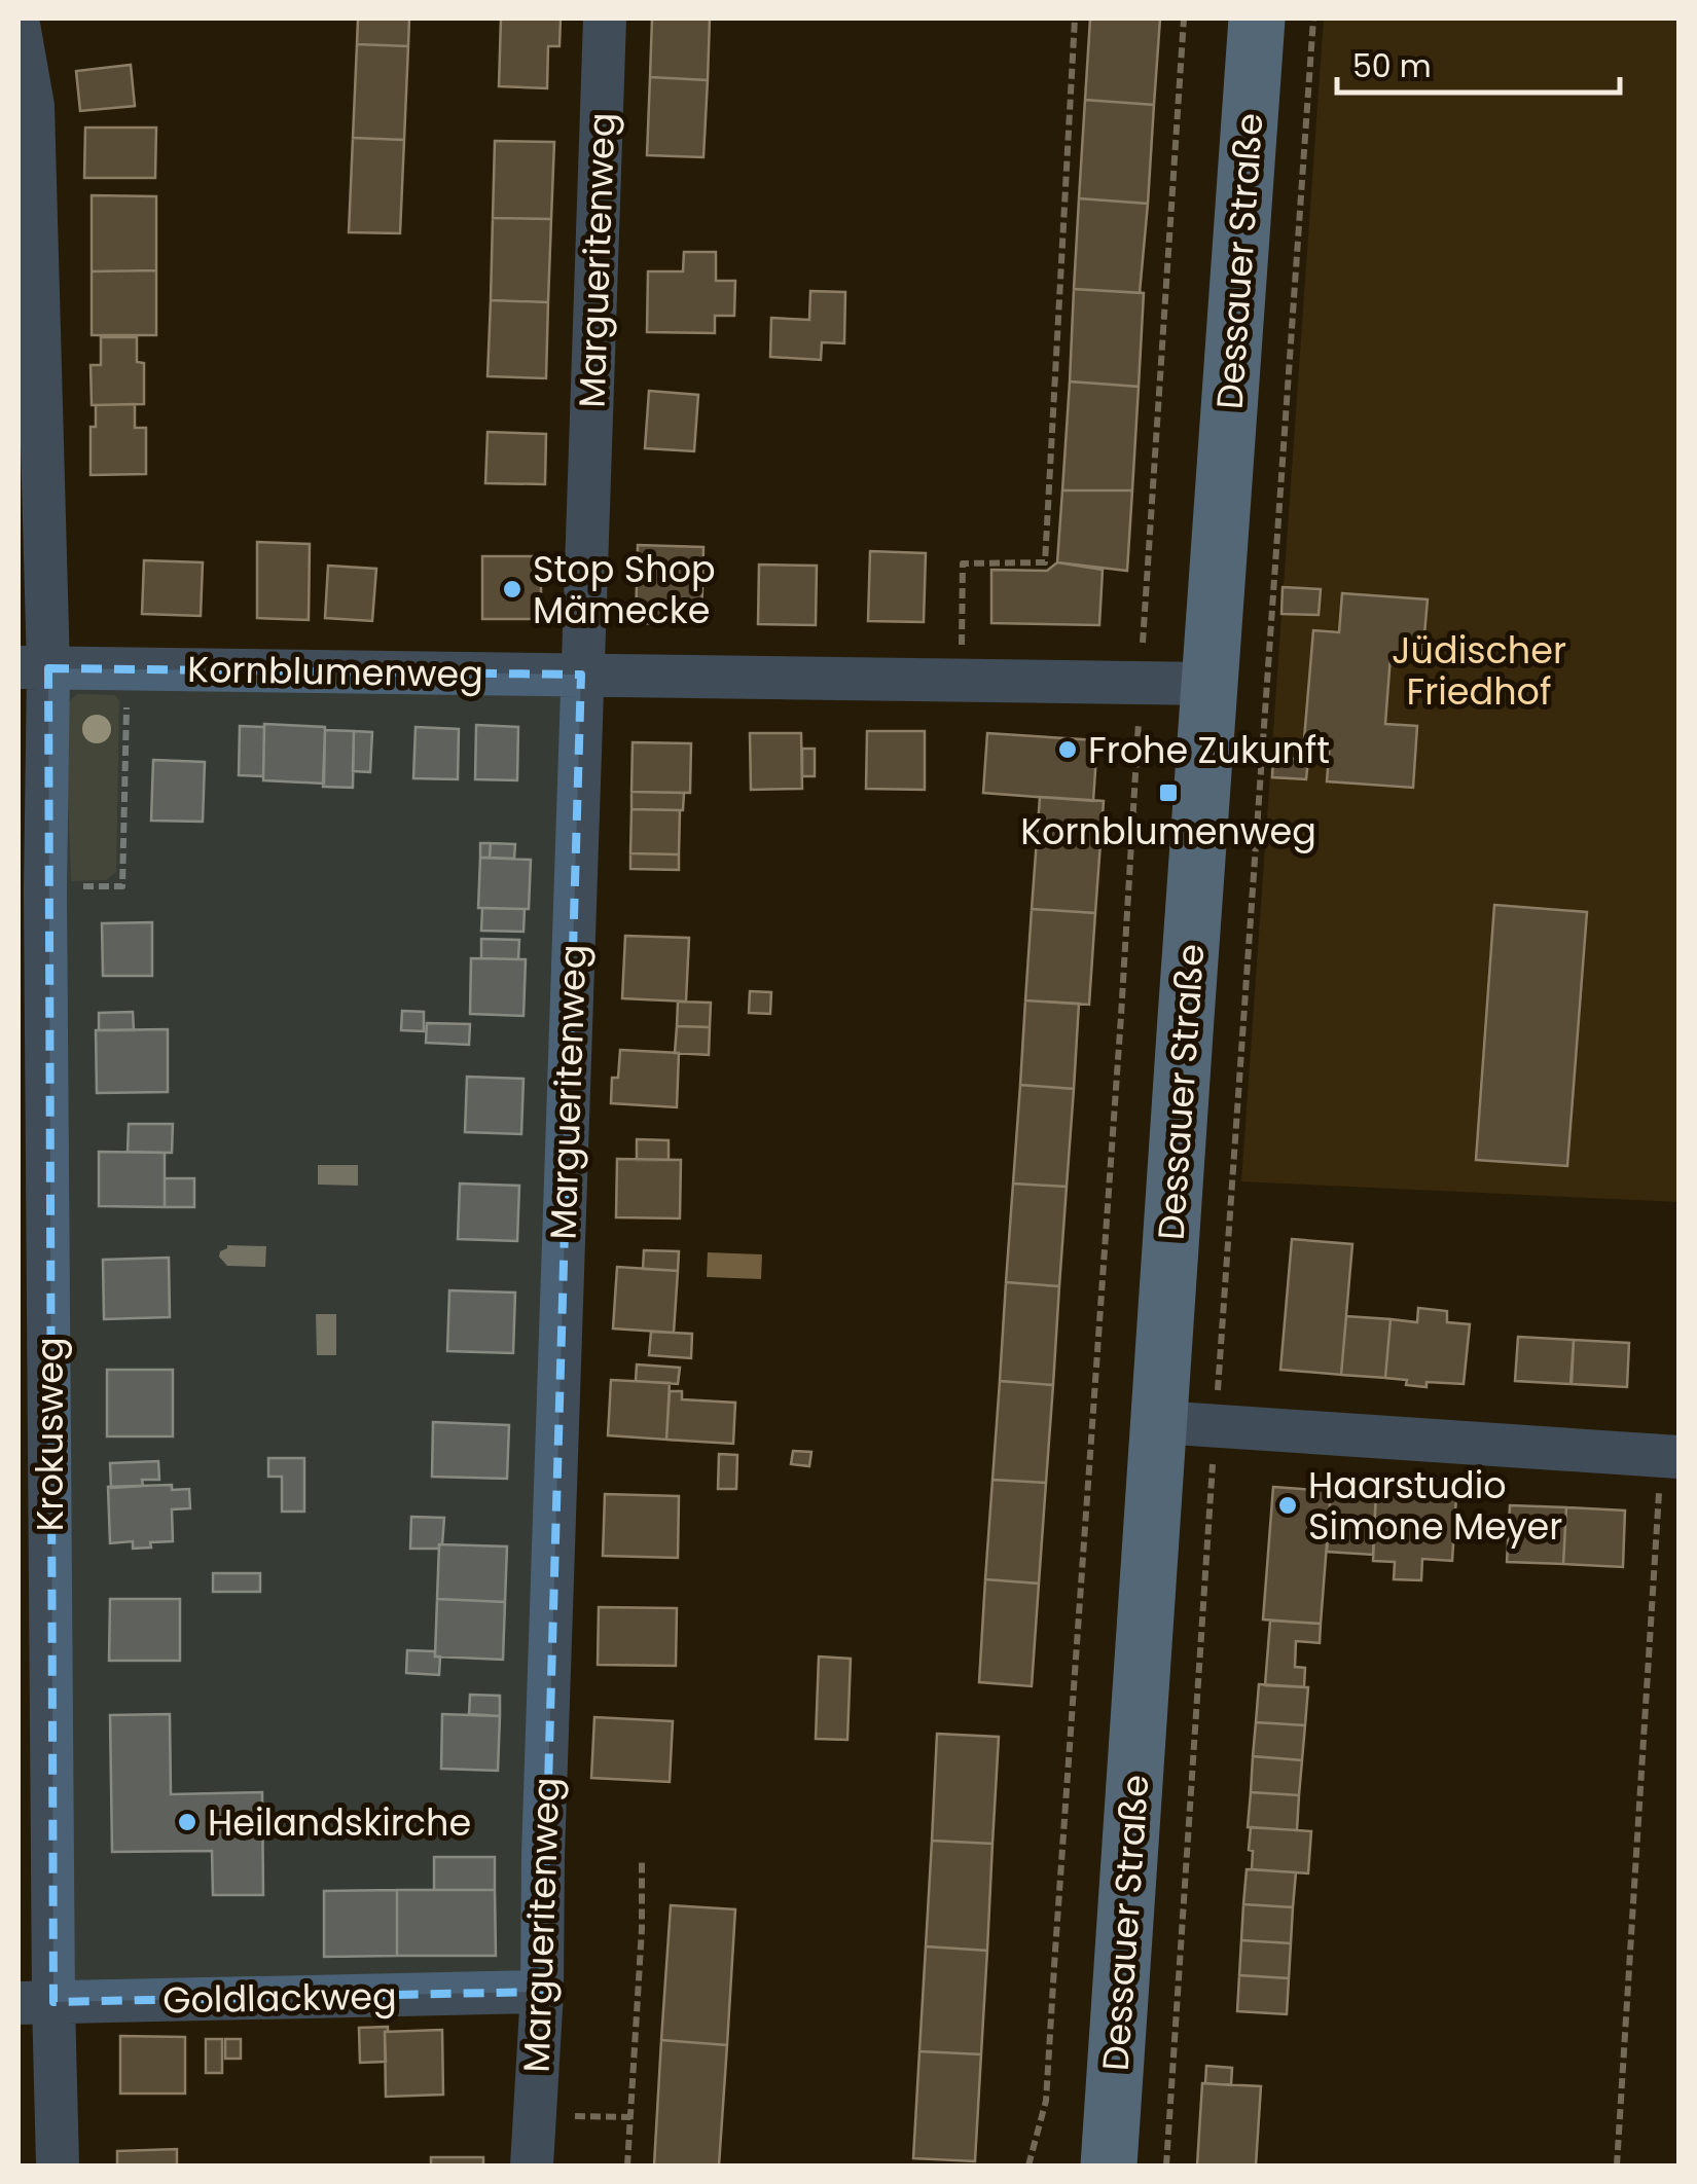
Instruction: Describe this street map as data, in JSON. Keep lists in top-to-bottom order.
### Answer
{
  "streets": {
    "main road": ["Dessauer Straße"],
    "street": [
      "Margueritenweg",
      "Kornblumenweg",
      "Krokusweg",
      "Goldlackweg"
    ]
  },
  "crossings": [
    ["Margueritenweg", "Kornblumenweg"],
    ["Margueritenweg", "Goldlackweg"],
    ["Dessauer Straße", "Kornblumenweg"],
    ["Kornblumenweg", "Krokusweg"],
    ["Krokusweg", "Goldlackweg"]
  ],
  "parks": ["Jüdischer Friedhof"],
  "places": {
    "other": [
      "Stop Shop Mämecke",
      "Frohe Zukunft",
      "Haarstudio Simone Meyer",
      "Heilandskirche"
    ],
    "transit": ["Kornblumenweg"]
  },
  "scale_bar": "50 m"
}
